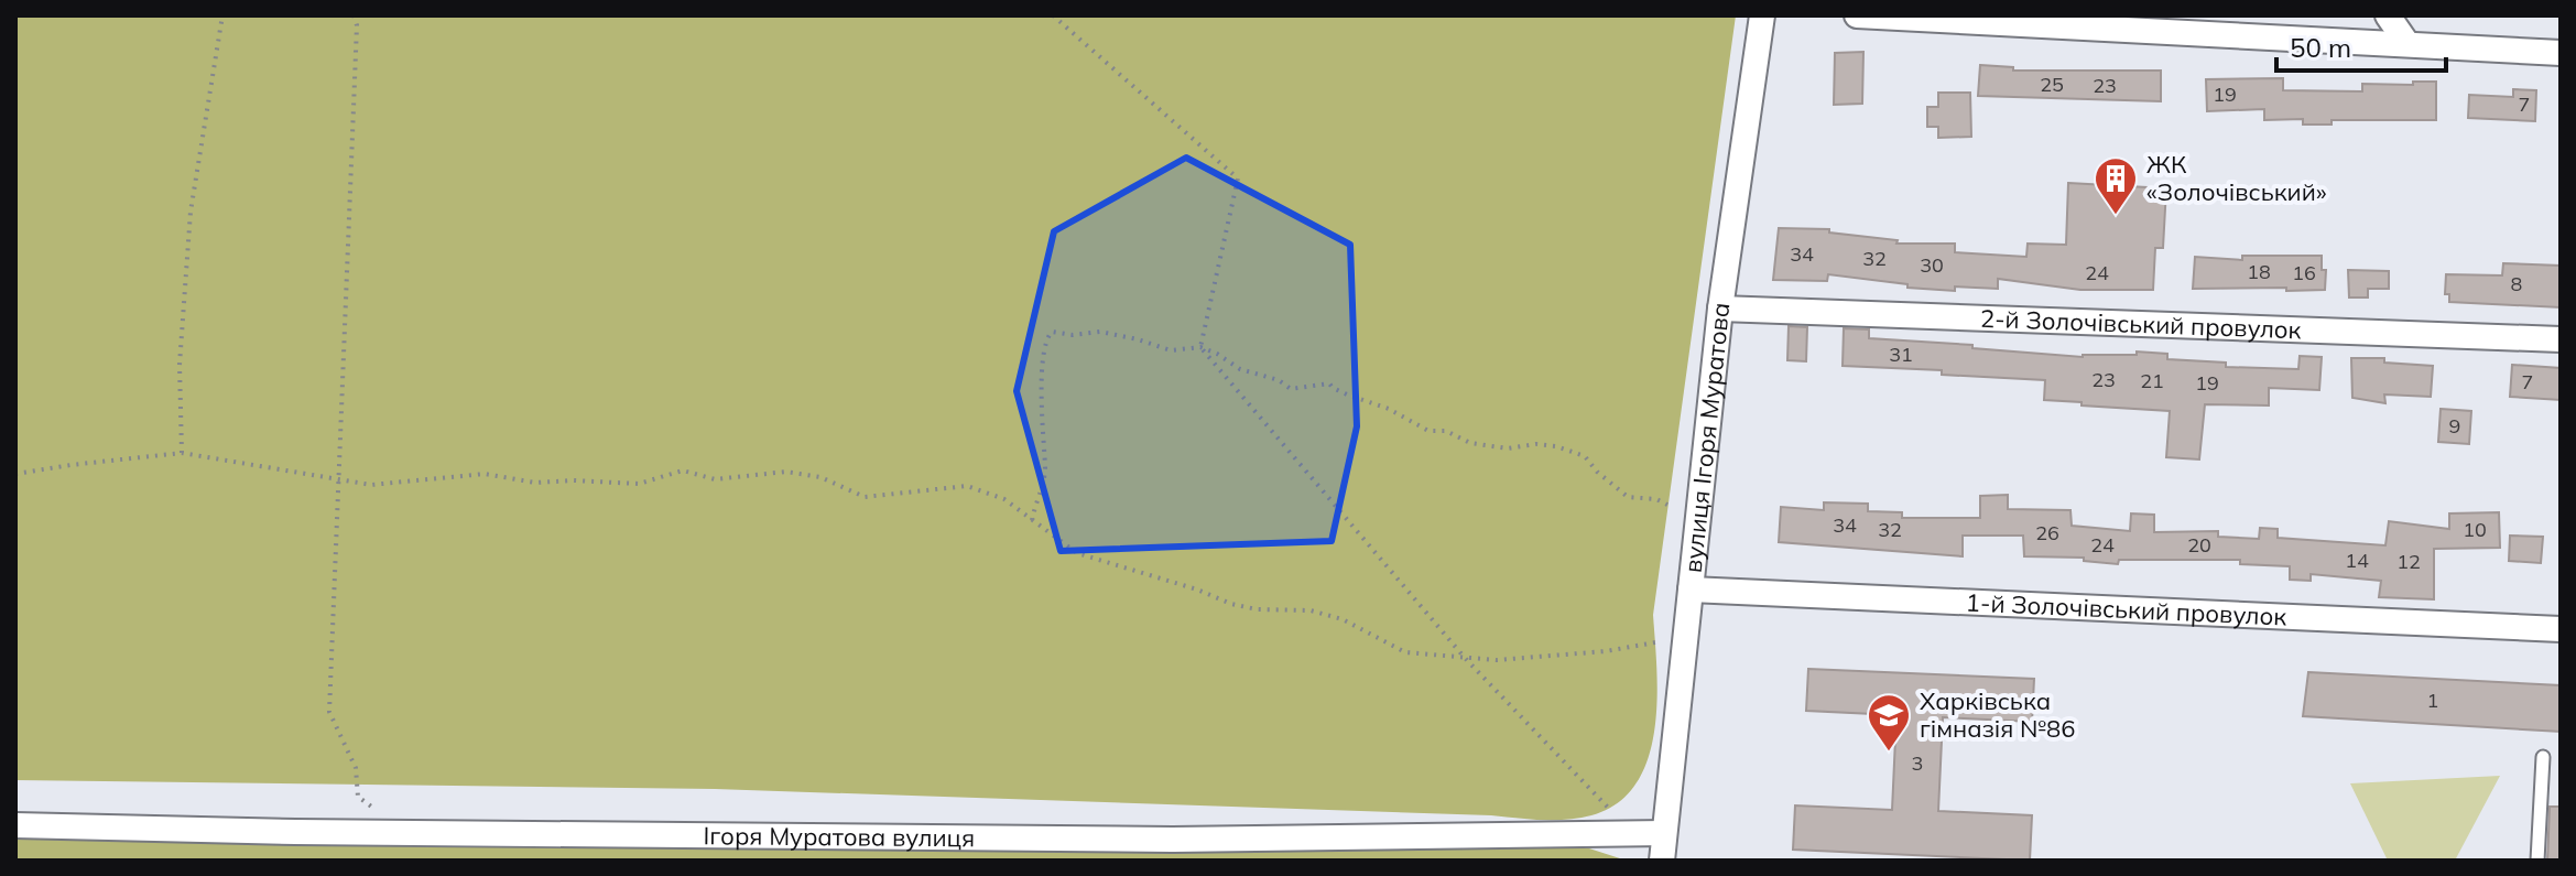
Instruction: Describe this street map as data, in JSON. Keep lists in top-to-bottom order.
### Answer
{
  "streets": {
    "street": [
      "2-й Золочівський провулок",
      "вулиця Ігоря Муратова",
      "1-й Золочівський провулок",
      "Ігоря Муратова вулиця"
    ]
  },
  "crossings": [
    ["2-й Золочівський провулок", "вулиця Ігоря Муратова"],
    ["вулиця Ігоря Муратова", "1-й Золочівський провулок"],
    ["вулиця Ігоря Муратова", "Ігоря Муратова вулиця"]
  ],
  "places": {
    "building": ["ЖК «Золочівський»"],
    "school or university": ["Харківська гімназія №86"]
  },
  "house_numbers": [
    "25",
    "23",
    "19",
    "7",
    "34",
    "32",
    "30",
    "18",
    "24",
    "16",
    "8",
    "31",
    "23",
    "21",
    "7",
    "19",
    "9",
    "34",
    "32",
    "10",
    "26",
    "24",
    "20",
    "14",
    "12",
    "1",
    "3"
  ],
  "scale_bar": "50 m"
}
